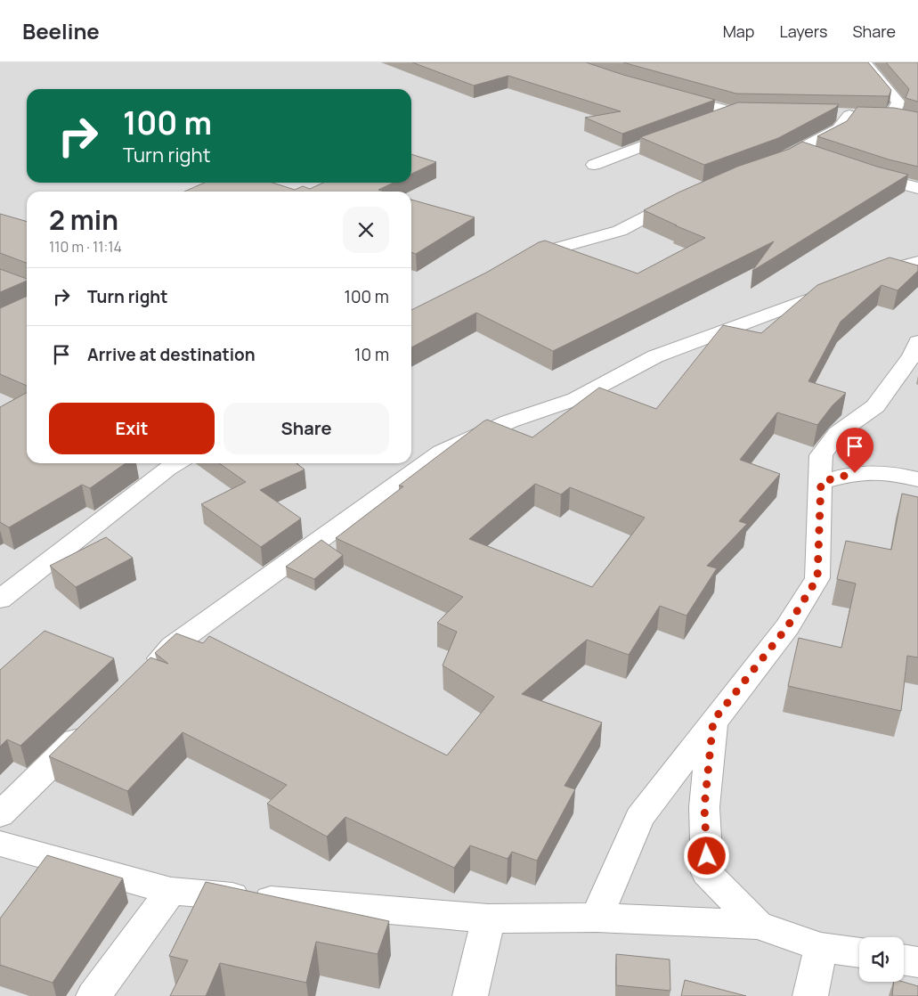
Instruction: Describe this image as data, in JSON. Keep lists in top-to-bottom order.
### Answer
{
  "page": {
    "header": "Beeline",
    "nav": ["Map", "Layers", "Share"],
    "turn": ["100 m", "Turn right"],
    "heading": ["2 min", "110 m · 11:14"],
    "list": [
      {
        "name": "Turn right",
        "value": "100 m"
      },
      {
        "name": "Arrive at destination",
        "value": "10 m"
      }
    ],
    "buttons": ["Exit", "Share"]
  }
}
